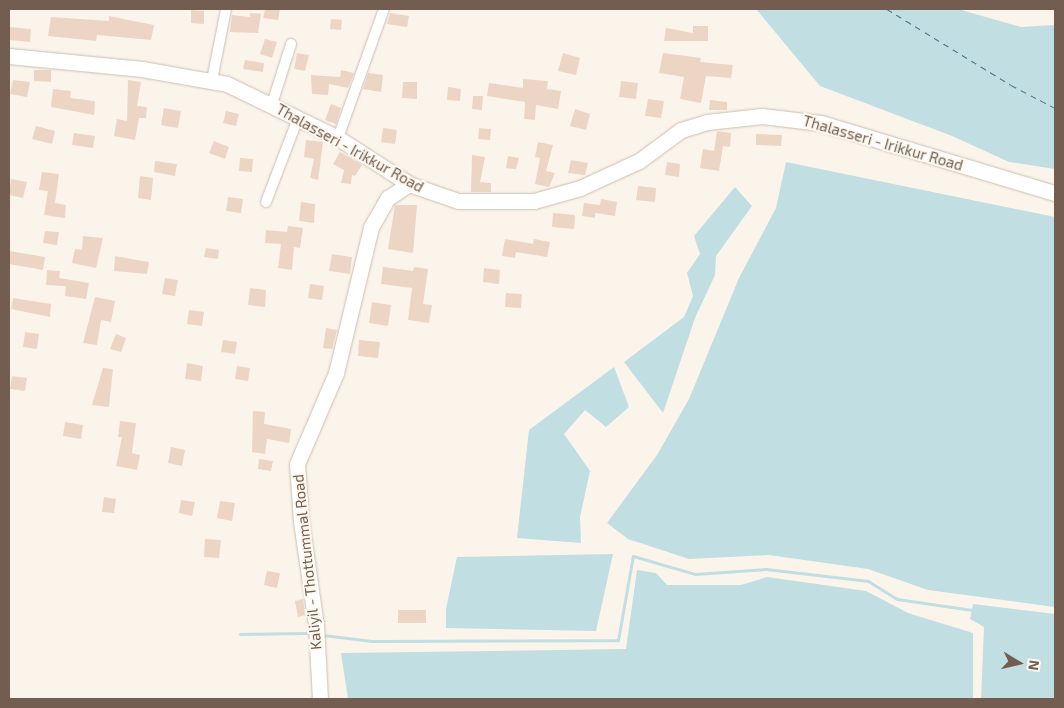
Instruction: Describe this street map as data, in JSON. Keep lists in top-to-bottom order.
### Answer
{
  "streets": {
    "main road": ["Thalasseri - Irikkur Road", "Kaliyil - Thottummal Road"]
  },
  "crossings": [
    ["Thalasseri - Irikkur Road", "Kaliyil - Thottummal Road"]
  ],
  "north": "right"
}
